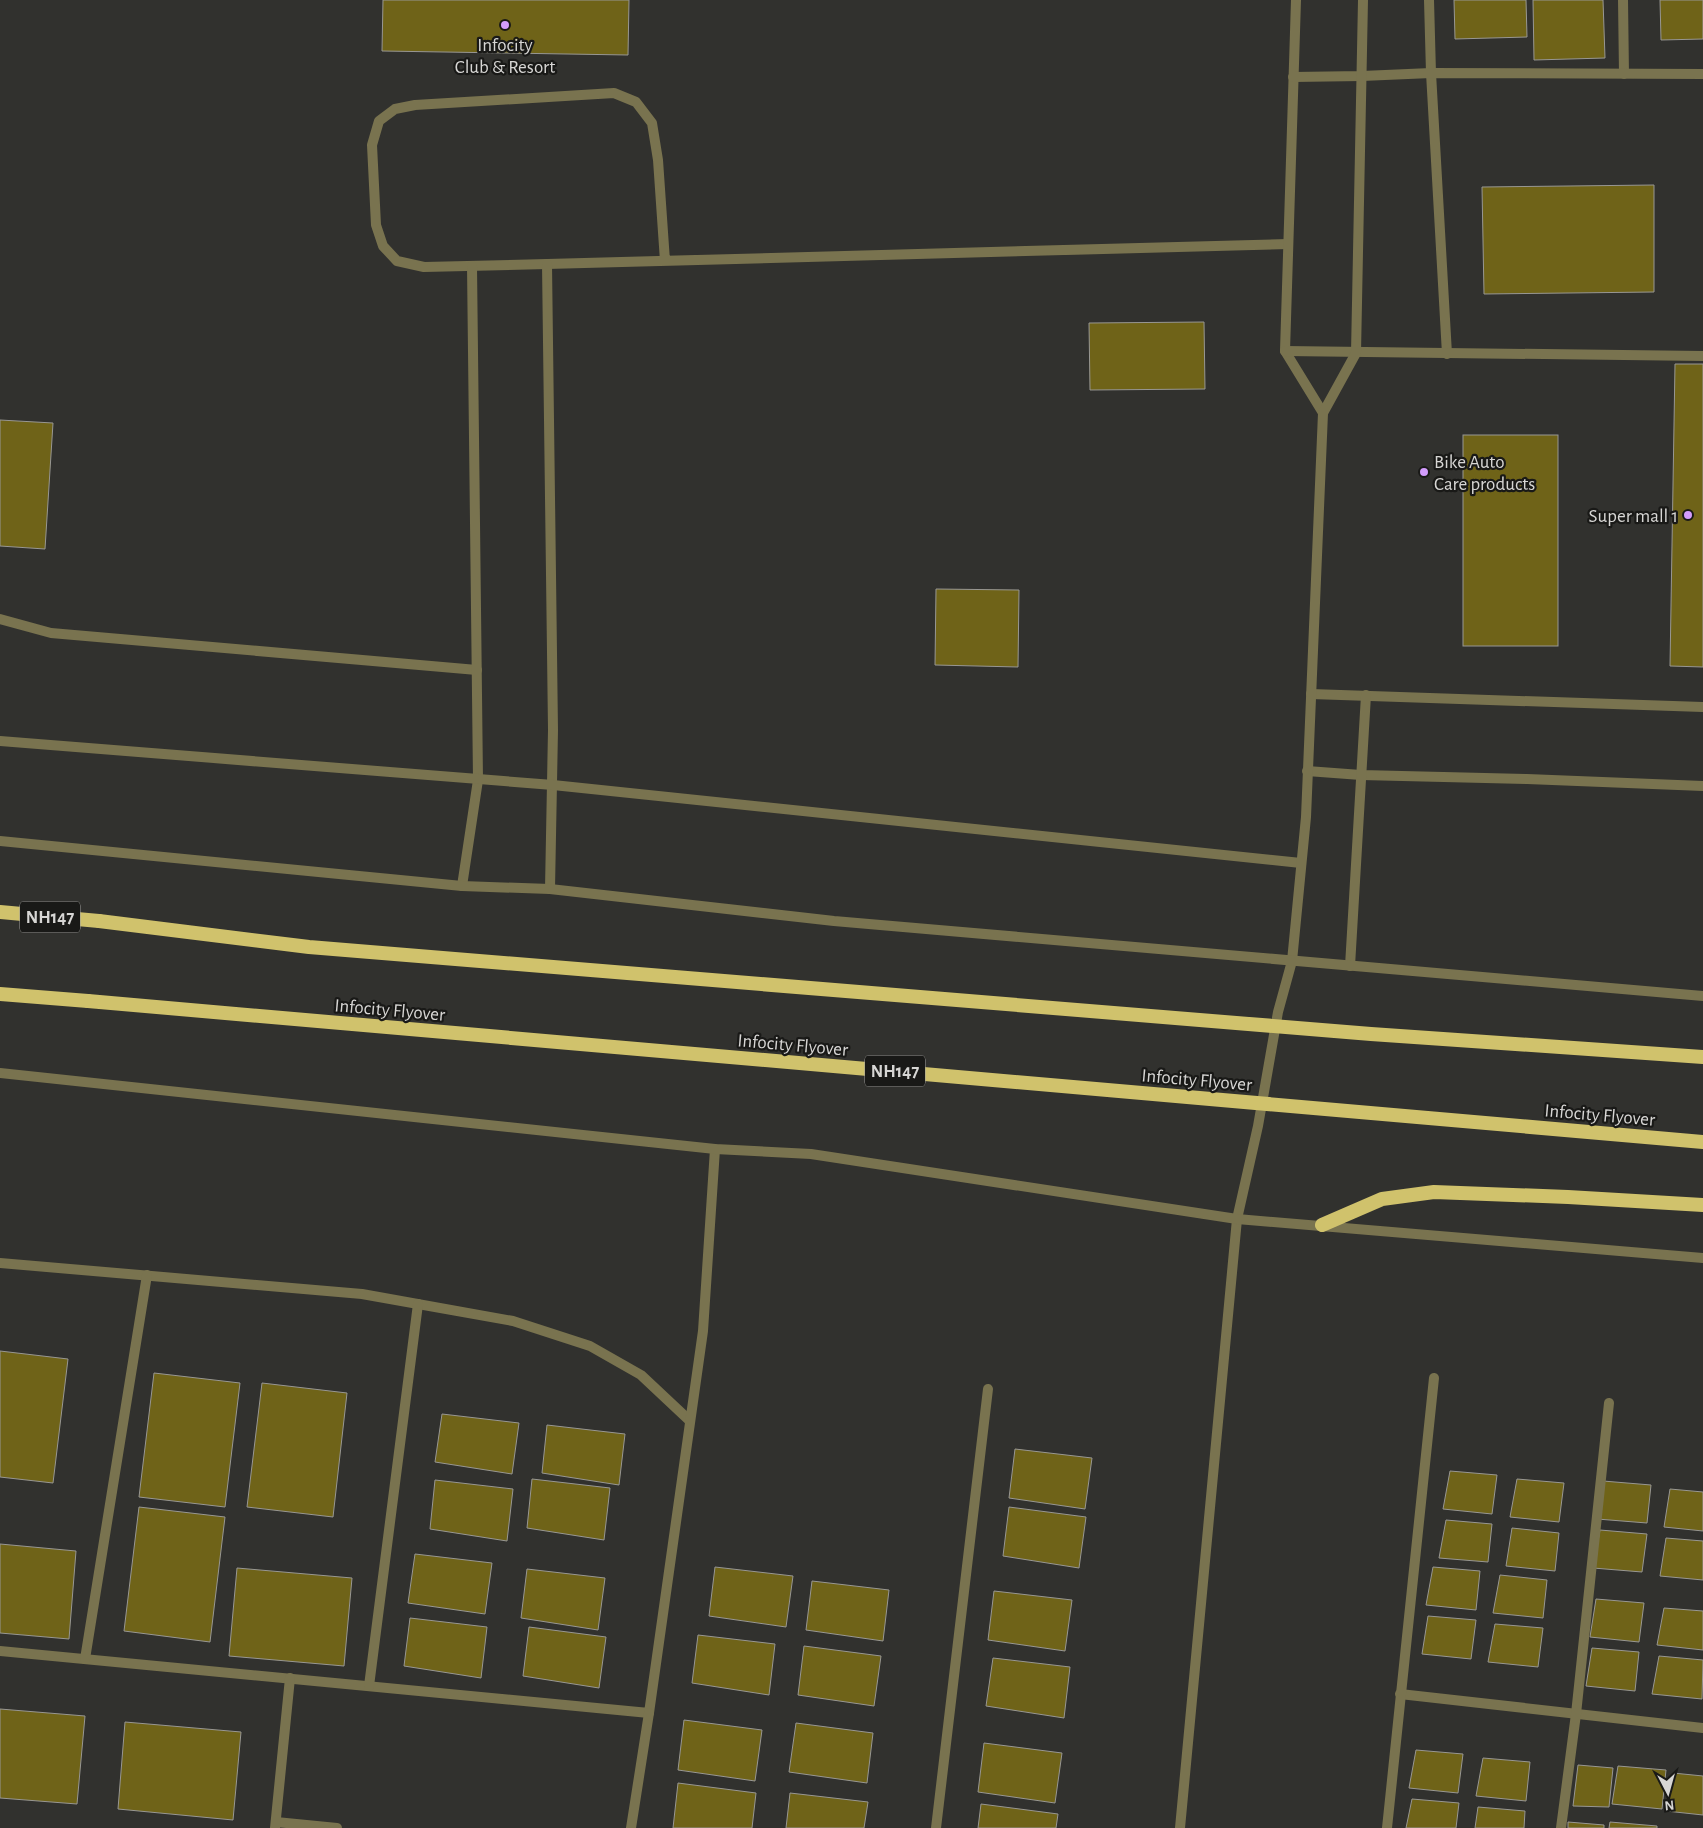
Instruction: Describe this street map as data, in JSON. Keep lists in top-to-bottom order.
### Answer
{
  "streets": {
    "highway": ["NH147", "Infocity Flyover"]
  },
  "places": ["Infocity Club & Resort", "Bike Auto Care products", "Super mall 1"],
  "north": "bottom"
}
